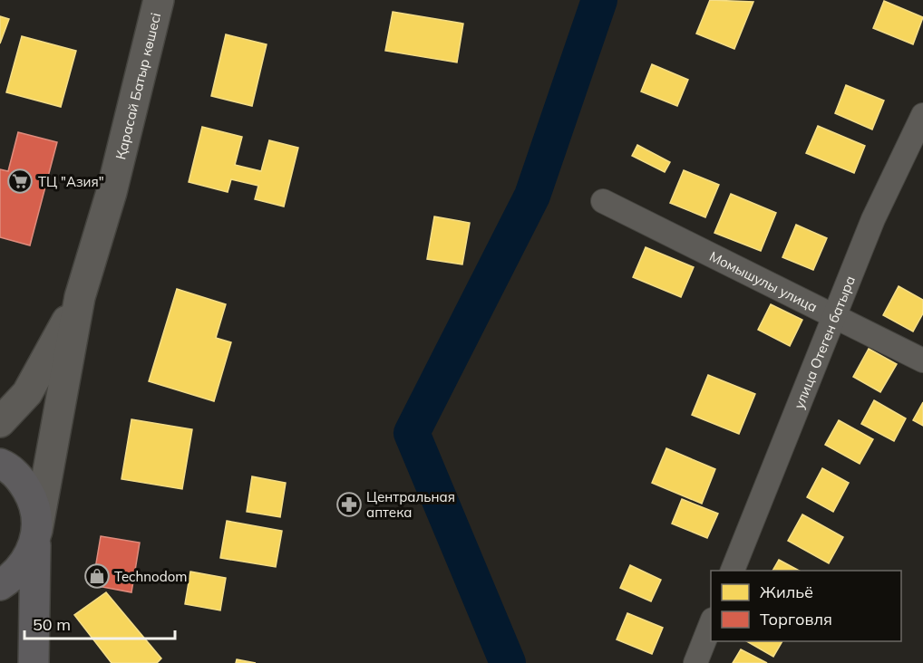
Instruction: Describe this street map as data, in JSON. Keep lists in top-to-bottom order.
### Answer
{
  "streets": {
    "main road": ["Қарасай Батыр көшесі"],
    "street": ["Момышулы улица", "улица Отеген батыра"]
  },
  "crossings": [
    ["Момышулы улица", "улица Отеген батыра"]
  ],
  "places": {
    "supermarket": ["ТЦ \"Азия\""],
    "pharmacy": ["Центральная аптека"],
    "shop": ["Technodom"]
  },
  "legend": ["Жильё", "Торговля"],
  "scale_bar": "50 m"
}
